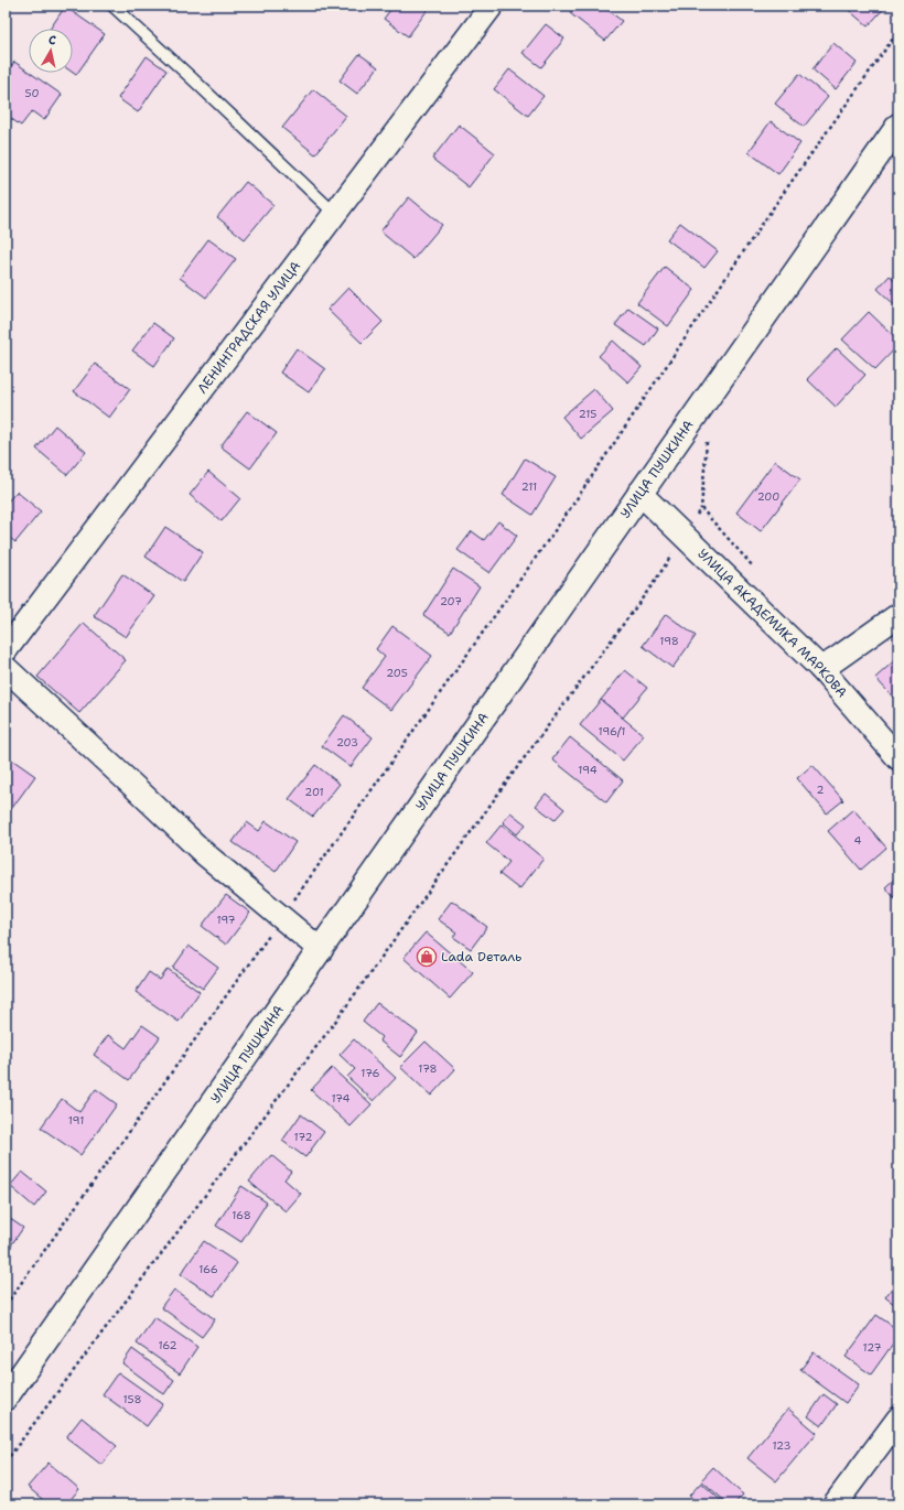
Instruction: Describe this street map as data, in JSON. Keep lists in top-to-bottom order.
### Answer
{
  "streets": {
    "main road": ["УЛИЦА ПУШКИНА"],
    "street": ["ЛЕНИНГРАДСКАЯ УЛИЦА", "УЛИЦА АКАДЕМИКА МАРКОВА"]
  },
  "crossings": [
    ["УЛИЦА ПУШКИНА", "УЛИЦА АКАДЕМИКА МАРКОВА"]
  ],
  "places": {
    "shop": ["Lada Dеталь"]
  },
  "house_numbers": [
    "50",
    "215",
    "211",
    "200",
    "207",
    "198",
    "205",
    "196/1",
    "203",
    "194",
    "2",
    "201",
    "4",
    "197",
    "178",
    "176",
    "174",
    "191",
    "172",
    "168",
    "166",
    "162",
    "127",
    "158",
    "123"
  ],
  "north": "top"
}
